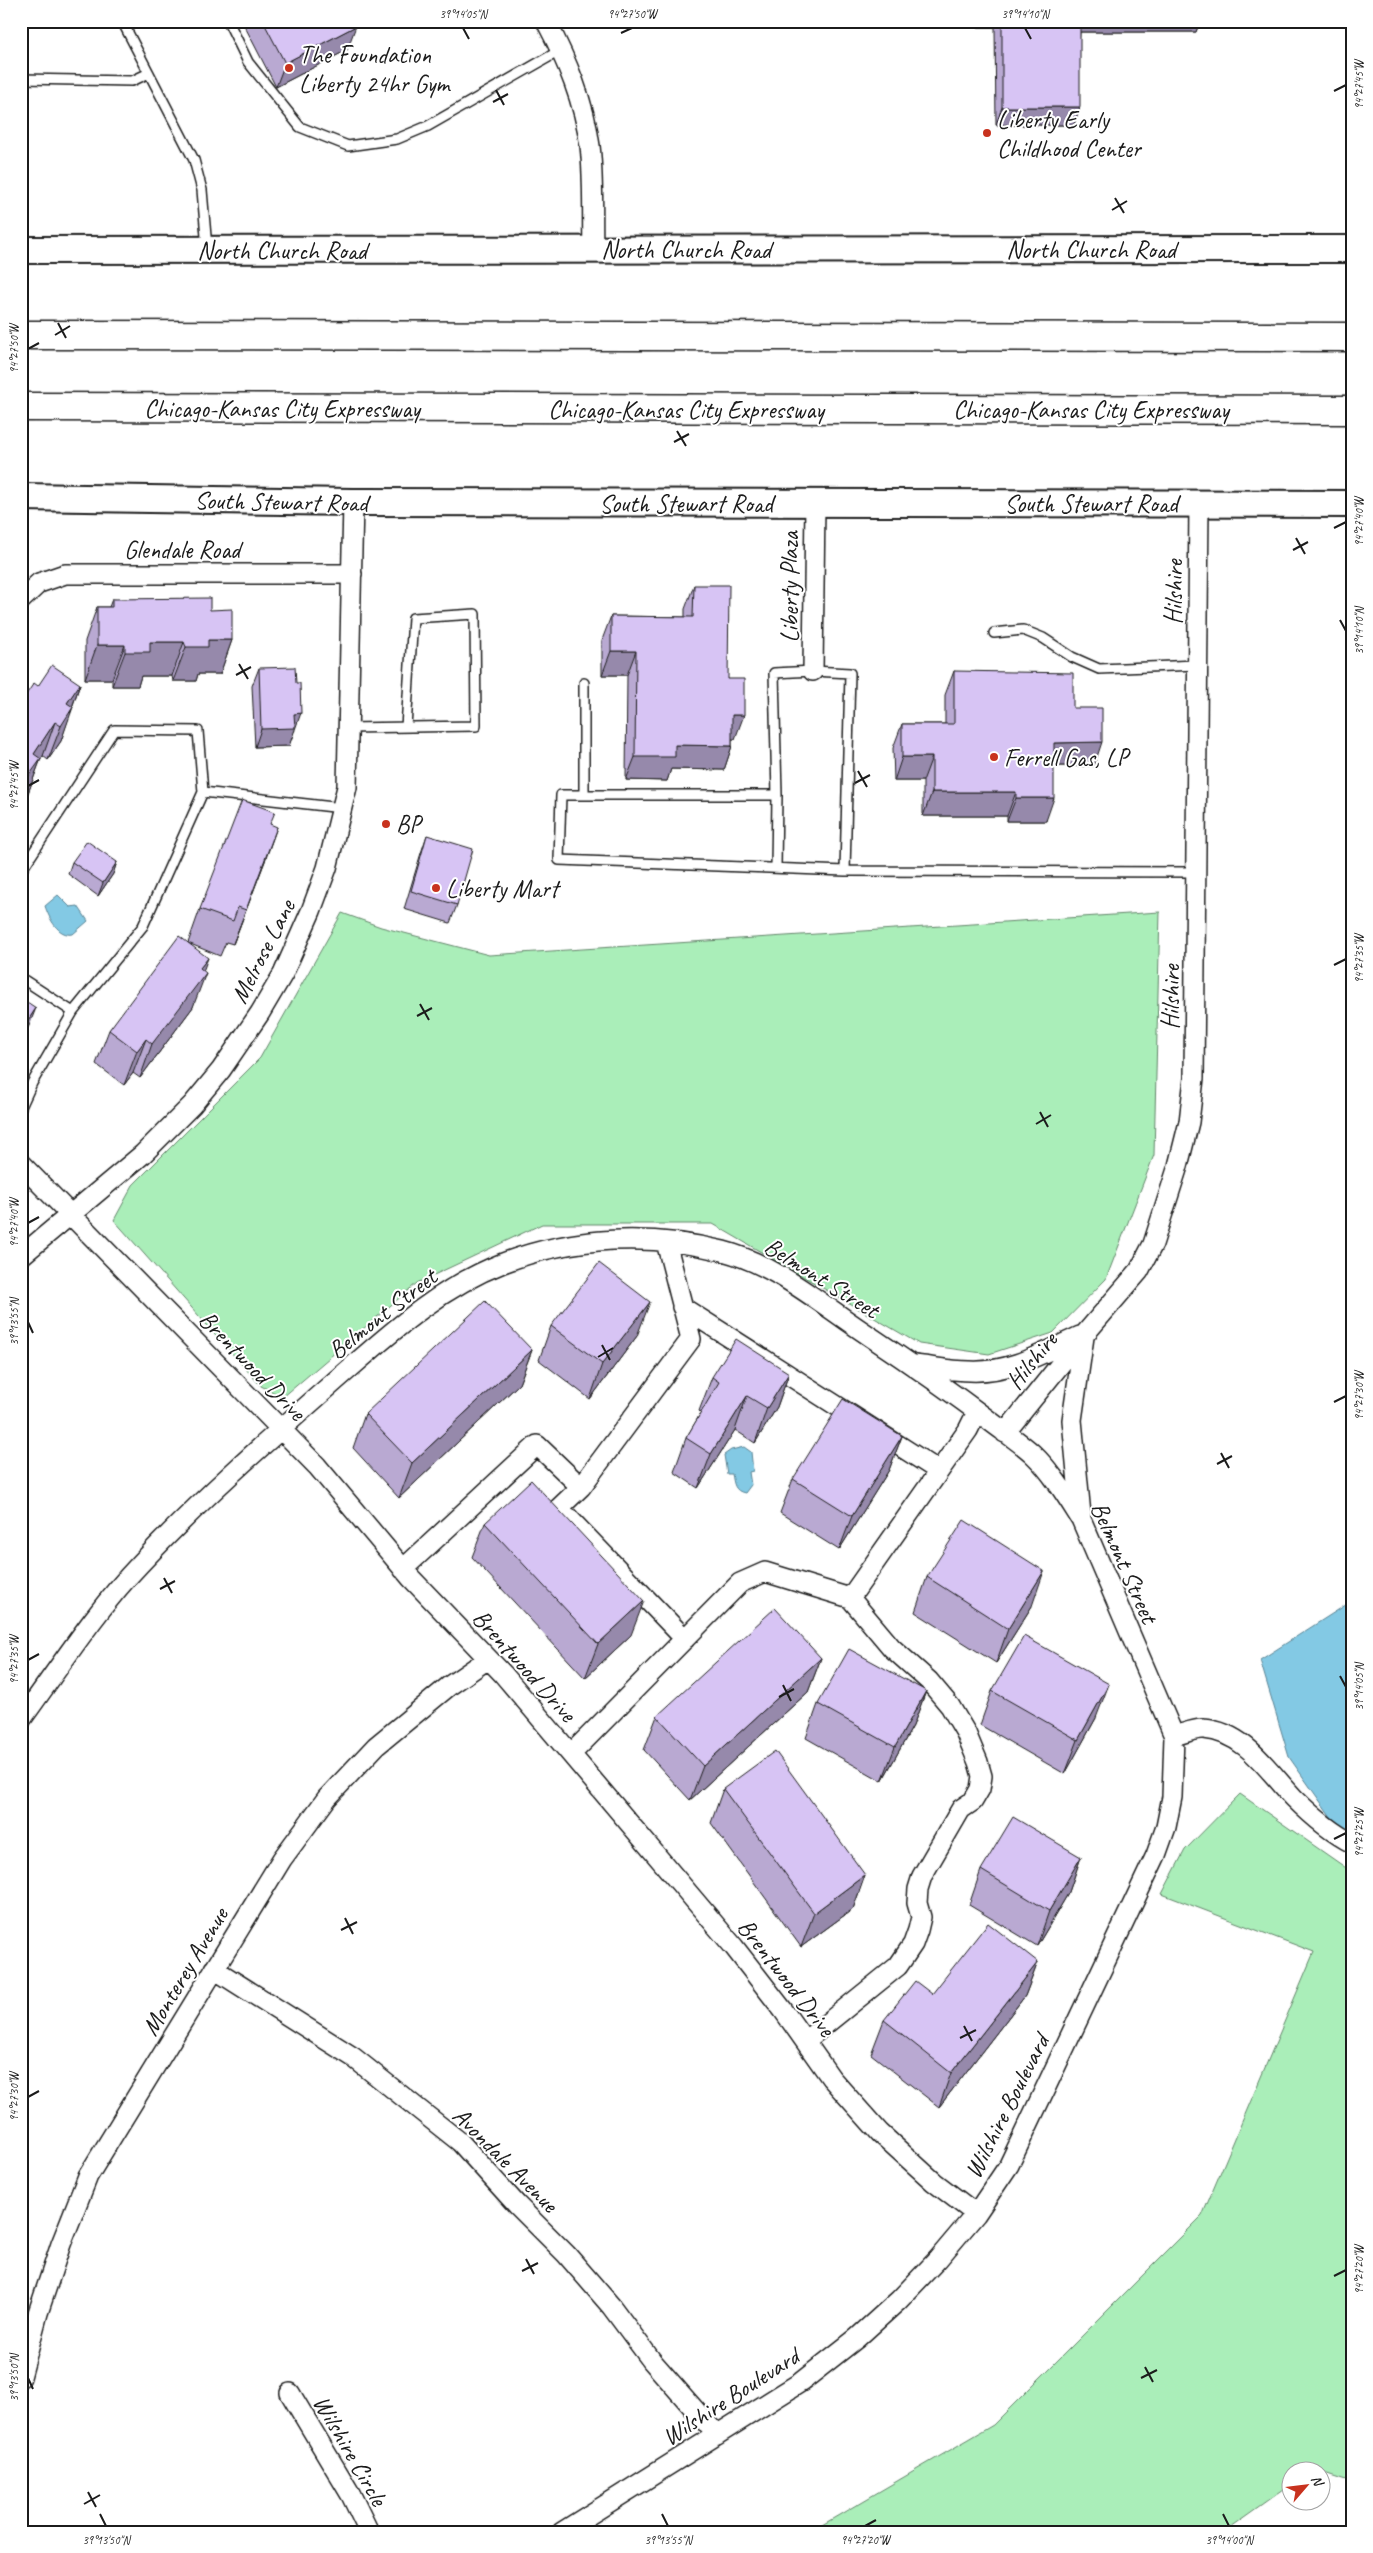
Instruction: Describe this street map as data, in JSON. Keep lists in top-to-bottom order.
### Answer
{
  "streets": {
    "highway": ["Chicago-Kansas City Expressway"],
    "main road": ["North Church Road", "South Stewart Road"],
    "street": [
      "Glendale Road",
      "Liberty Plaza",
      "Hilshire",
      "Melrose Lane",
      "Belmont Street",
      "Brentwood Drive",
      "Monterey Avenue",
      "Wilshire Boulevard",
      "Avondale Avenue",
      "Wilshire Circle"
    ]
  },
  "crossings": [
    ["South Stewart Road", "Liberty Plaza"],
    ["South Stewart Road", "Hilshire"],
    ["South Stewart Road", "Melrose Lane"],
    ["Glendale Road", "Melrose Lane"],
    ["Hilshire", "Belmont Street"],
    ["Melrose Lane", "Brentwood Drive"],
    ["Belmont Street", "Brentwood Drive"],
    ["Belmont Street", "Wilshire Boulevard"],
    ["Brentwood Drive", "Monterey Avenue"],
    ["Brentwood Drive", "Wilshire Boulevard"],
    ["Monterey Avenue", "Avondale Avenue"],
    ["Wilshire Boulevard", "Avondale Avenue"]
  ],
  "places": [
    "The Foundation Liberty 24hr Gym",
    "Liberty Early Childhood Center",
    "Ferrell Gas, LP",
    "BP",
    "Liberty Mart"
  ],
  "north": "top right",
  "coordinates": [
    "39°14'05\"N",
    "94°27'50\"W",
    "39°14'10\"N",
    "94°27'45\"W",
    "94°27'40\"W",
    "94°27'35\"W",
    "39°13'55\"N",
    "94°27'30\"W",
    "94°27'25\"W",
    "94°27'20\"W",
    "39°13'50\"N",
    "39°14'00\"N"
  ]
}
